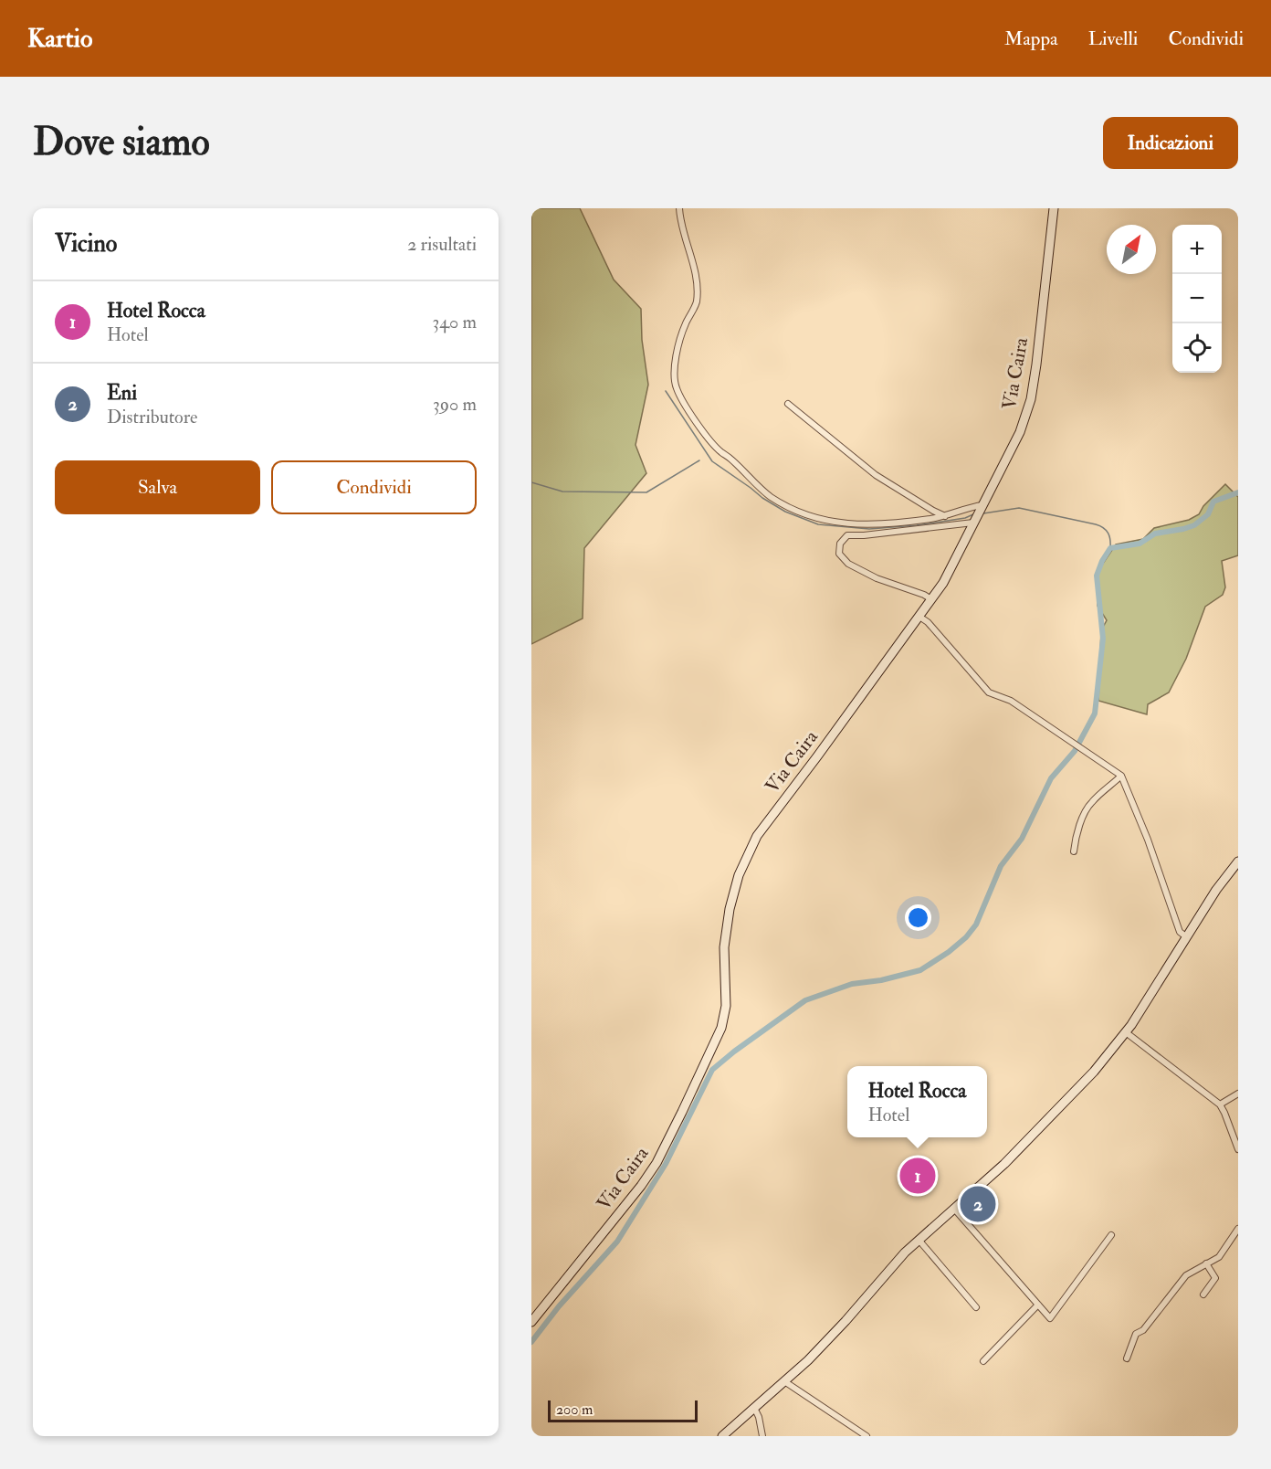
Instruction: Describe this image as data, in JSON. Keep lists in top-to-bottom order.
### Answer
{
  "streets": {
    "street": ["Via Caira"]
  },
  "scale_bar": "200 m",
  "north": "top right",
  "page": {
    "header": "Kartio",
    "nav": ["Mappa", "Livelli", "Condividi"],
    "buttons": [
      "Indicazioni",
      ["Salva", "Condividi"]
    ],
    "title": "Dove siamo",
    "heading": ["Vicino", "2 risultati"],
    "map_buttons": ["+", "−"],
    "list": [
      {
        "mark": "1",
        "name": "Hotel Rocca",
        "note": "Hotel",
        "value": "340 m"
      },
      {
        "mark": "2",
        "name": "Eni",
        "note": "Distributore",
        "value": "390 m"
      }
    ],
    "popup": ["Hotel Rocca", "Hotel"],
    "pins": ["1", "2"],
    "scale": "200 m"
  }
}
